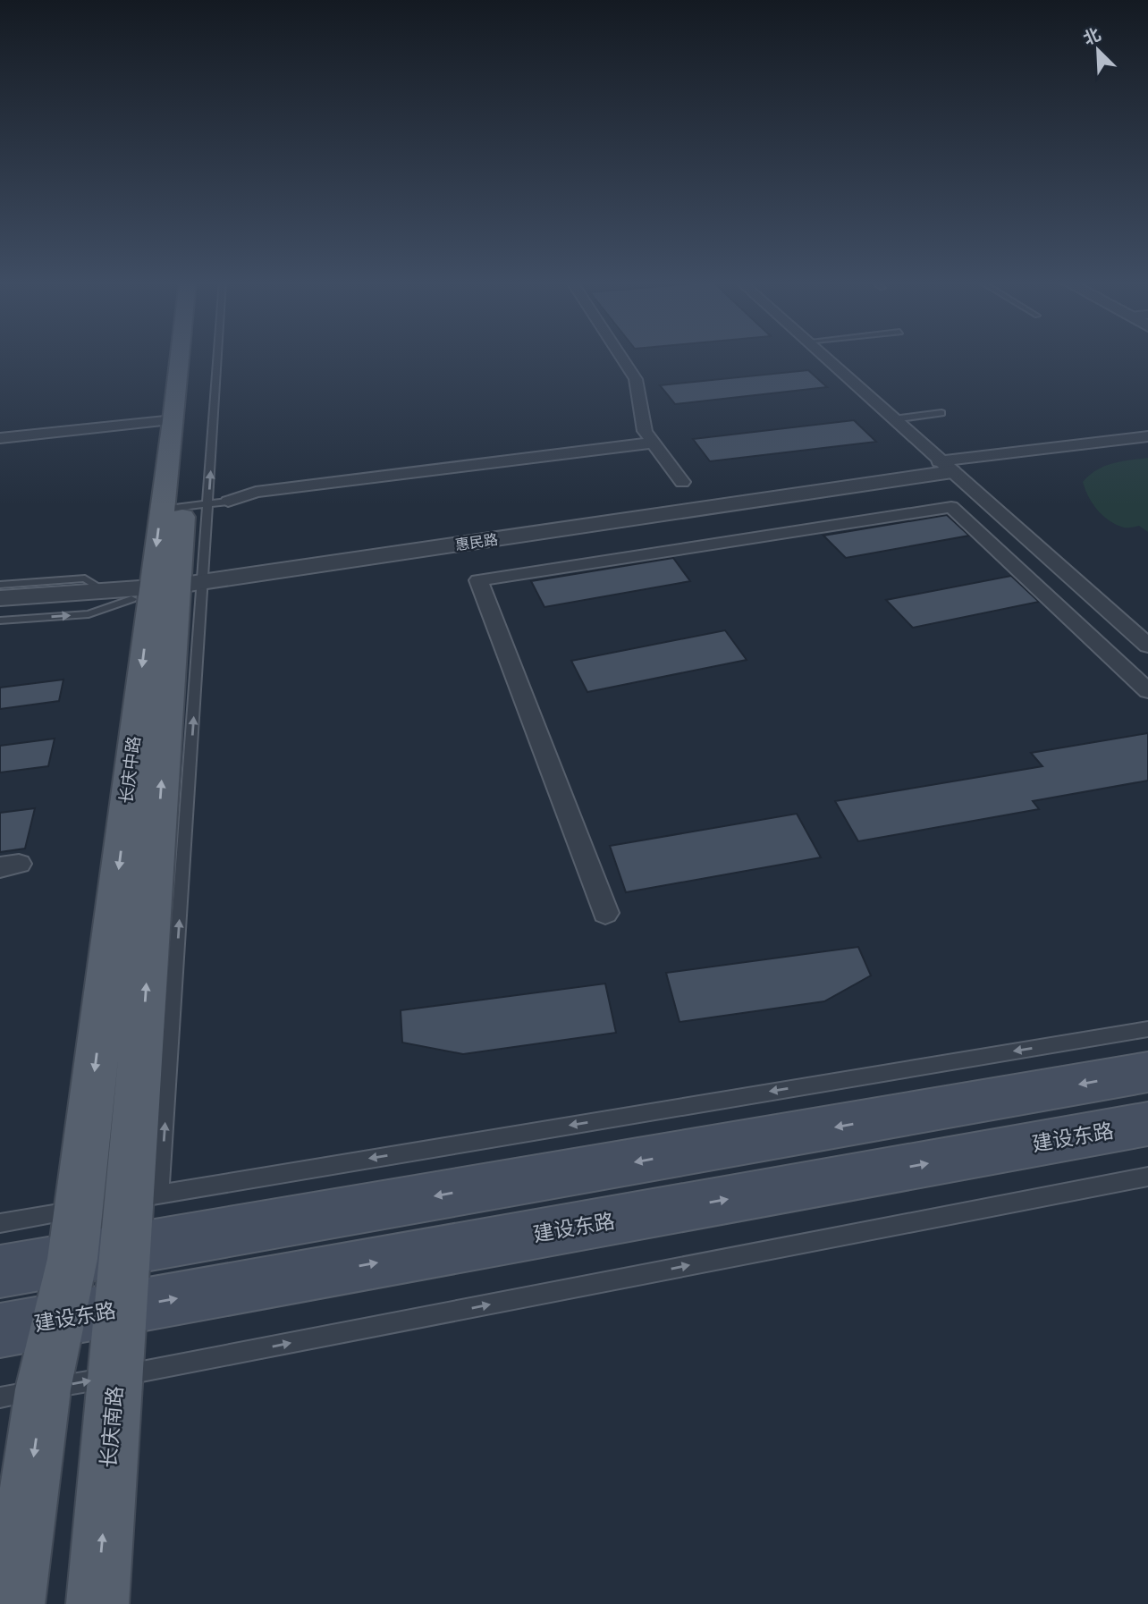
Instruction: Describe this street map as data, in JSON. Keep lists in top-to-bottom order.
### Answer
{
  "streets": {
    "main road": ["长庆中路", "建设东路", "长庆南路"],
    "street": ["惠民路"]
  },
  "crossings": [
    ["惠民路", "长庆中路"],
    ["长庆中路", "长庆南路"],
    ["建设东路", "长庆南路"]
  ],
  "north": "top left"
}
